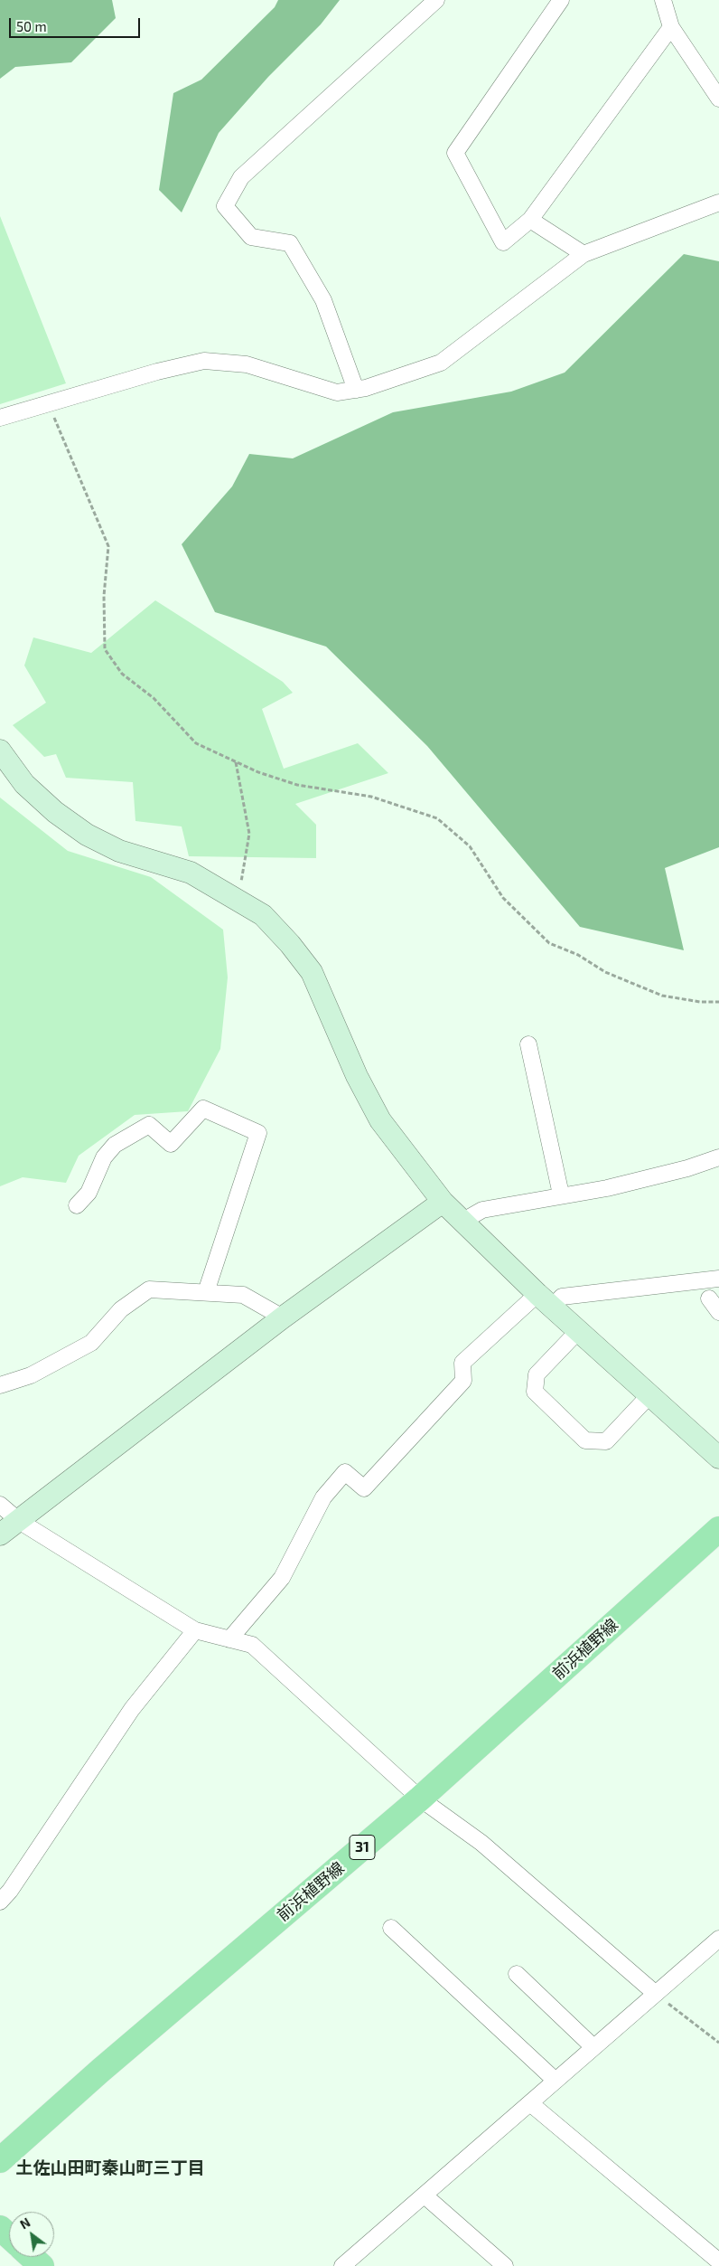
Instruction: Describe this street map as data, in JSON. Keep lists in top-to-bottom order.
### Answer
{
  "streets": {
    "main road": ["前浜植野線", "31"]
  },
  "districts": ["土佐山田町秦山町三丁目"],
  "scale_bar": "50 m",
  "north": "top left"
}
